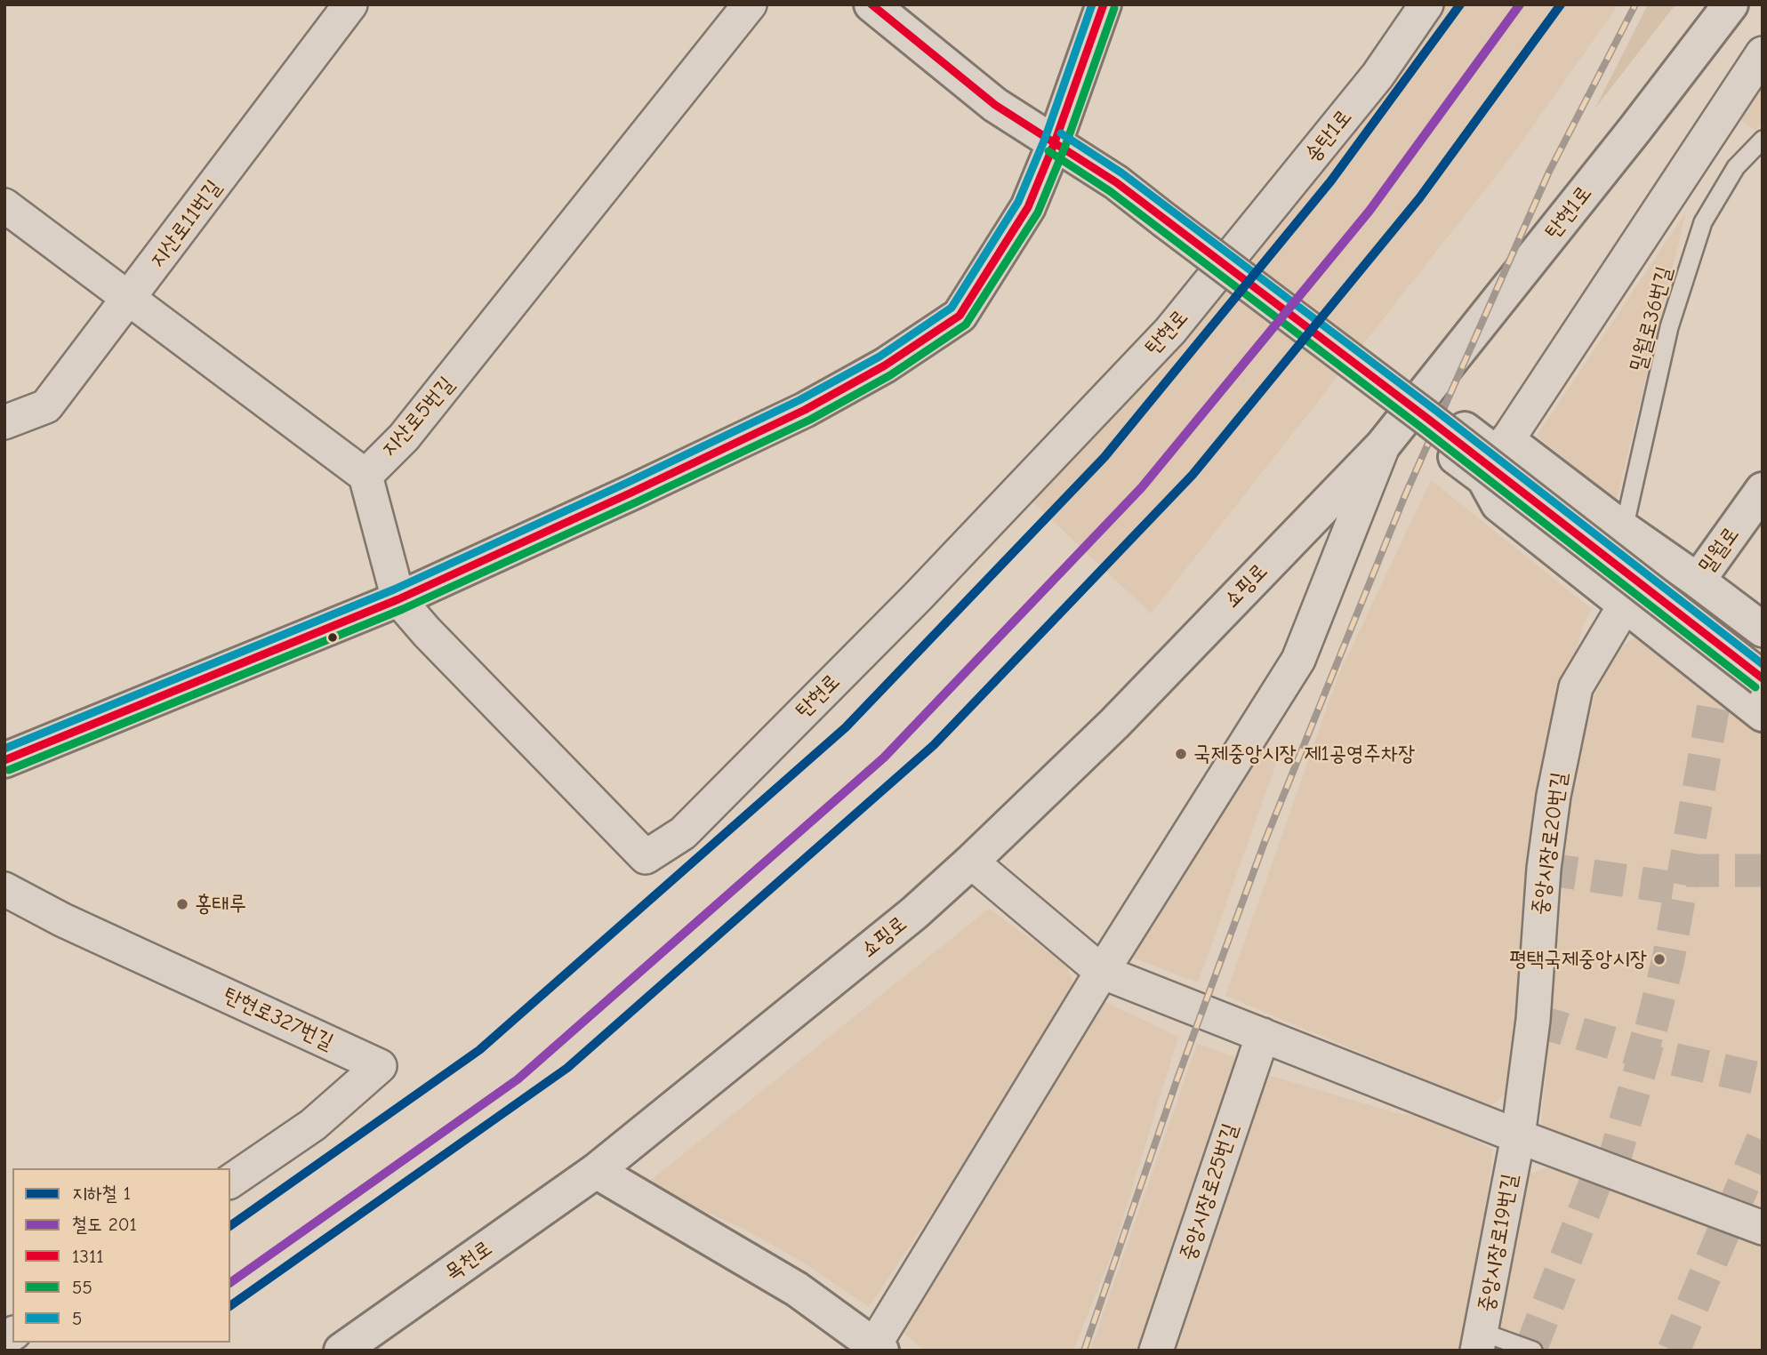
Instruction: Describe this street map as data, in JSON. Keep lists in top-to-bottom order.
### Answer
{
  "streets": {
    "street": [
      "송탄1로",
      "탄현1로",
      "지산로11번길",
      "탄현로",
      "지산로5번길",
      "밀월로",
      "쇼핑로",
      "중앙시장로20번길",
      "탄현로327번길",
      "중앙시장로25번길",
      "중앙시장로19번길",
      "목천로"
    ],
    "lane": ["밀월로36번길"]
  },
  "crossings": [
    ["송탄1로", "탄현로"],
    ["탄현1로", "쇼핑로"],
    ["지산로11번길", "지산로5번길"],
    ["쇼핑로", "목천로"],
    ["중앙시장로20번길", "중앙시장로19번길"]
  ],
  "places": ["국제중앙시장 제1공영주차장", "홍태루", "평택국제중앙시장"],
  "lines": [
    "metro line 1",
    "rail line 201",
    "transit line 1311",
    "transit line 5",
    "transit line 55"
  ],
  "legend": [
    "지하철 1",
    "철도 201",
    "1311",
    "55",
    "5"
  ]
}
